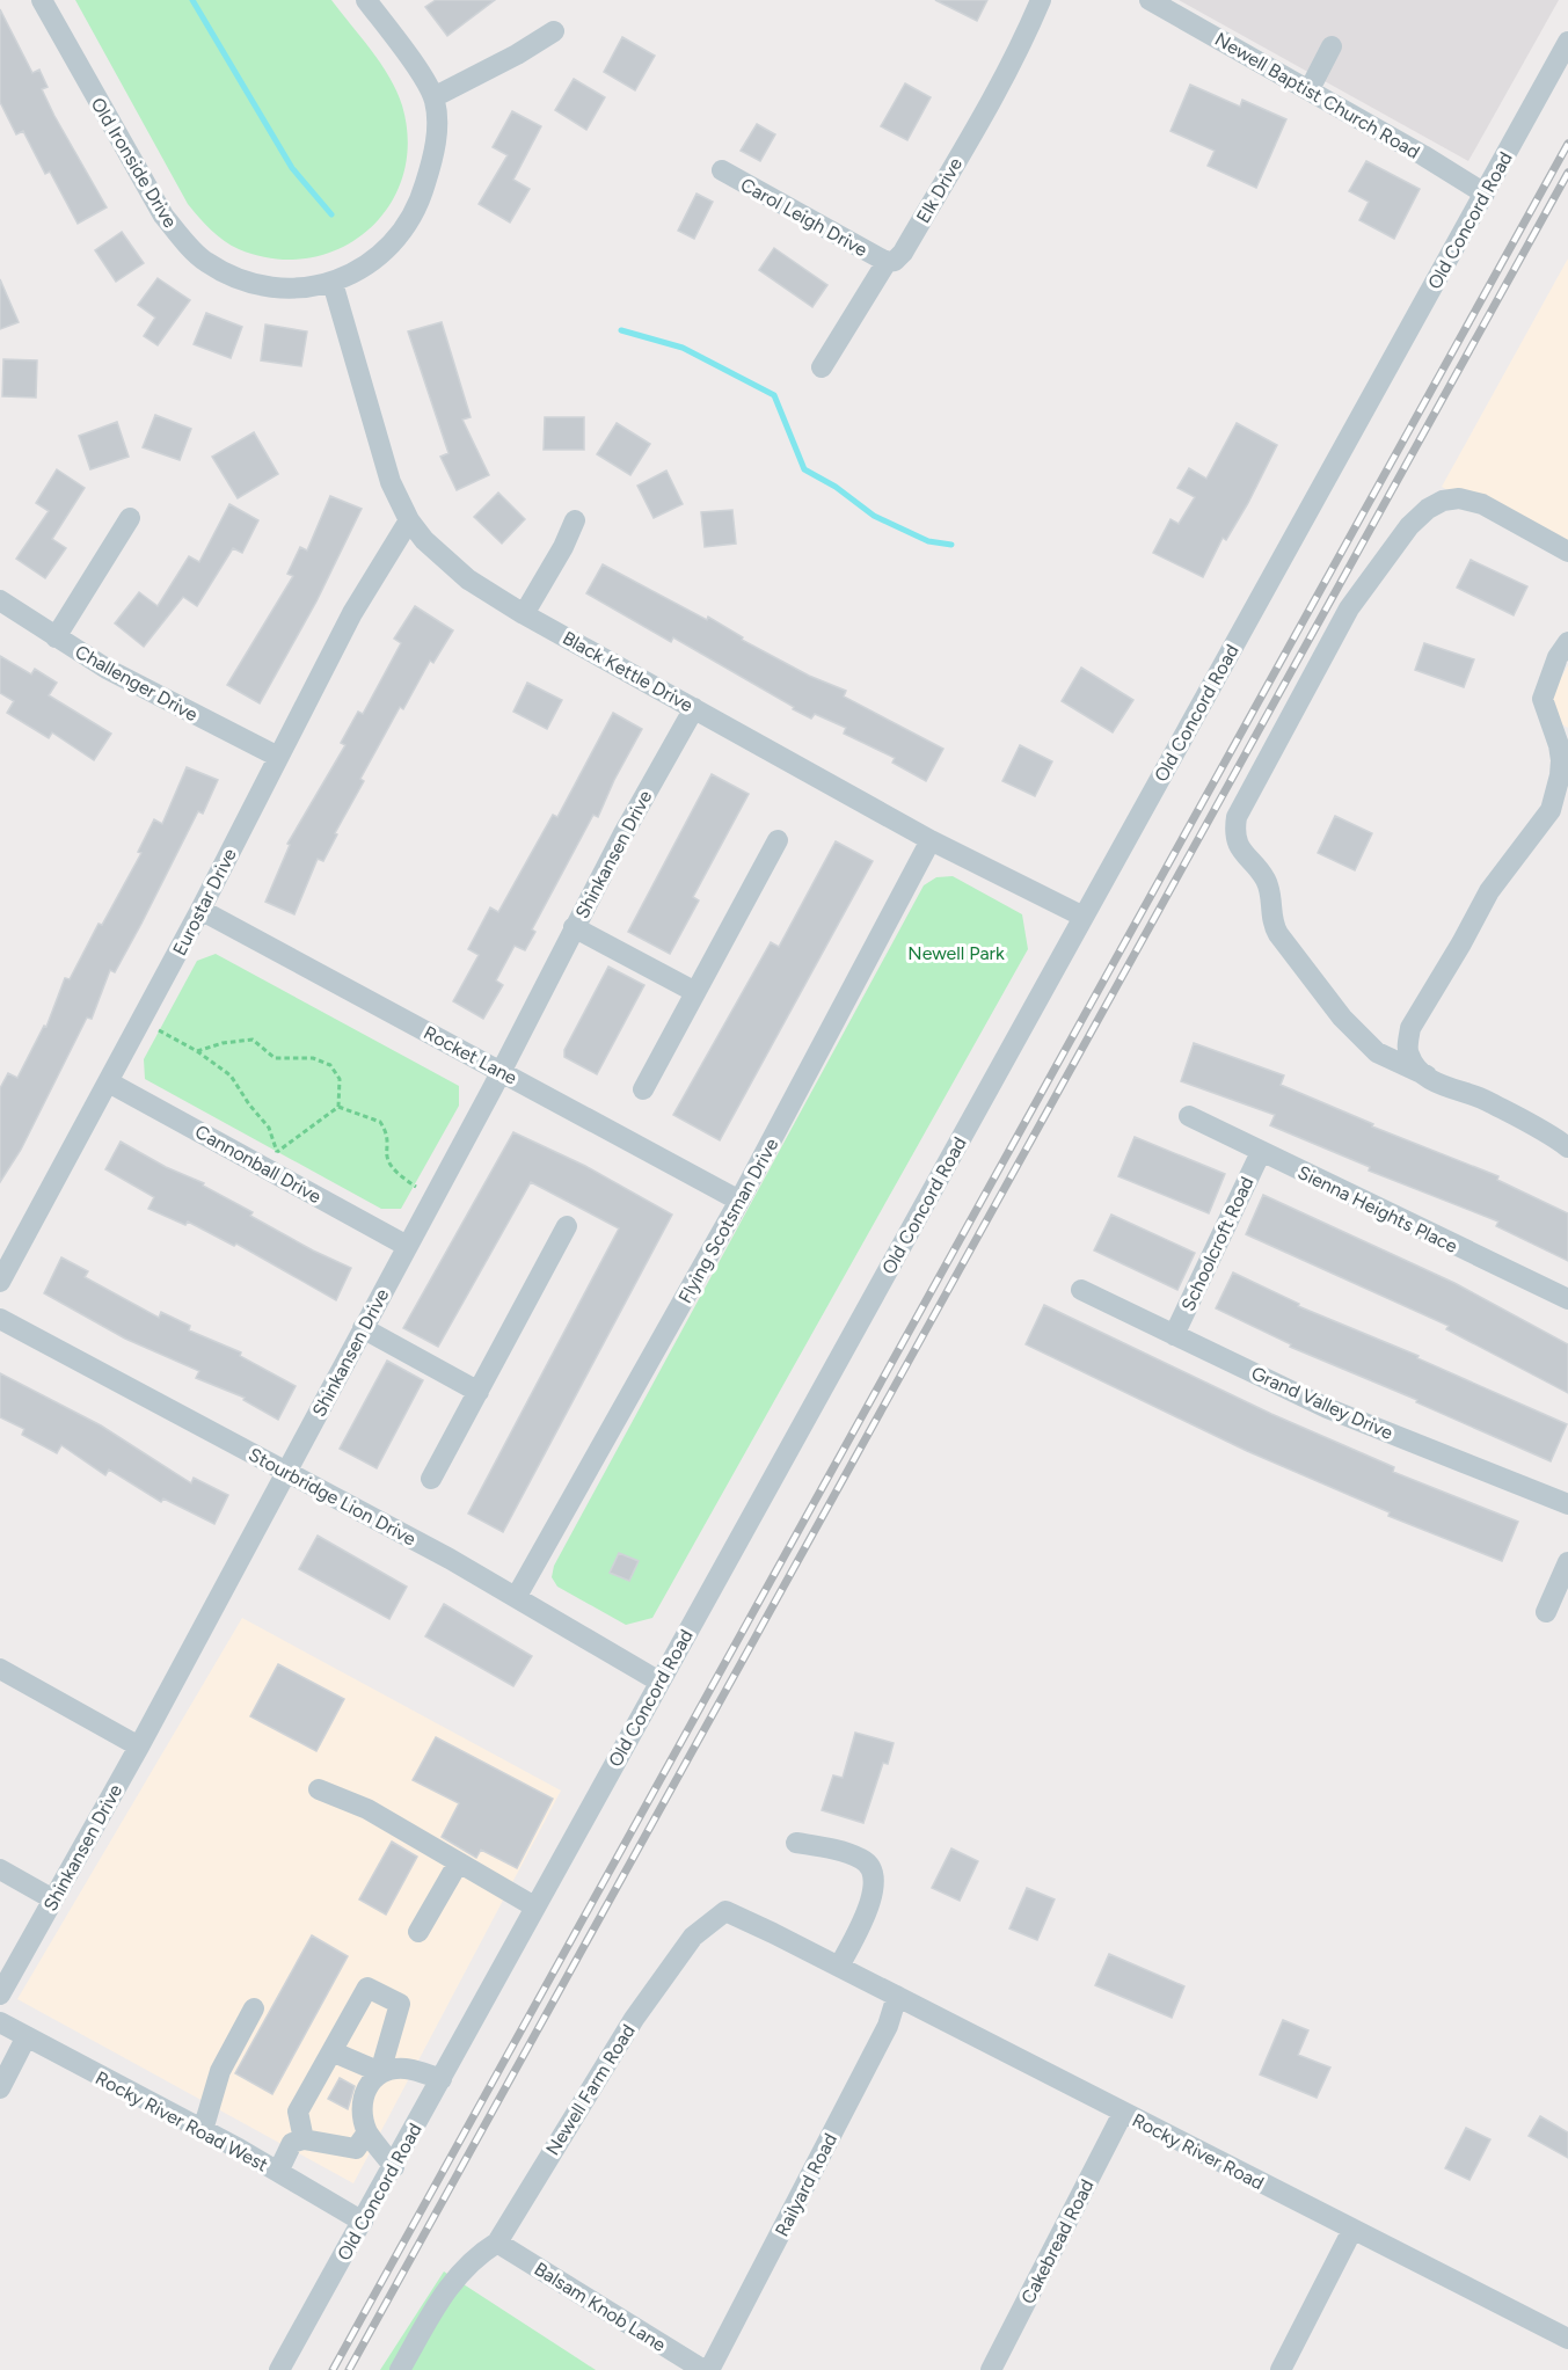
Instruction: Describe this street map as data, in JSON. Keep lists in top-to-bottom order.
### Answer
{
  "streets": {
    "street": [
      "Newell Baptist Church Road",
      "Old Ironside Drive",
      "Elk Drive",
      "Carol Leigh Drive",
      "Old Concord Road",
      "Black Kettle Drive",
      "Challenger Drive",
      "Shinkansen Drive",
      "Eurostar Drive",
      "Rocket Lane",
      "Cannonball Drive",
      "Sienna Heights Place",
      "Flying Scotsman Drive",
      "Schoolcroft Road",
      "Grand Valley Drive",
      "Stourbridge Lion Drive",
      "Newell Farm Road",
      "Rocky River Road West",
      "Rocky River Road",
      "Railyard Road",
      "Cakebread Road",
      "Balsam Knob Lane"
    ]
  },
  "crossings": [
    ["Newell Baptist Church Road", "Old Concord Road"],
    ["Old Ironside Drive", "Black Kettle Drive"],
    ["Elk Drive", "Carol Leigh Drive"],
    ["Old Concord Road", "Black Kettle Drive"],
    ["Old Concord Road", "Stourbridge Lion Drive"],
    ["Old Concord Road", "Rocky River Road West"],
    ["Black Kettle Drive", "Shinkansen Drive"],
    ["Black Kettle Drive", "Eurostar Drive"],
    ["Black Kettle Drive", "Flying Scotsman Drive"],
    ["Challenger Drive", "Eurostar Drive"],
    ["Shinkansen Drive", "Rocket Lane"],
    ["Shinkansen Drive", "Cannonball Drive"],
    ["Shinkansen Drive", "Stourbridge Lion Drive"],
    ["Eurostar Drive", "Rocket Lane"],
    ["Eurostar Drive", "Cannonball Drive"],
    ["Rocket Lane", "Flying Scotsman Drive"],
    ["Sienna Heights Place", "Schoolcroft Road"],
    ["Flying Scotsman Drive", "Stourbridge Lion Drive"],
    ["Schoolcroft Road", "Grand Valley Drive"],
    ["Newell Farm Road", "Rocky River Road"],
    ["Newell Farm Road", "Balsam Knob Lane"],
    ["Rocky River Road", "Railyard Road"],
    ["Rocky River Road", "Cakebread Road"]
  ],
  "parks": ["Newell Park"]
}
